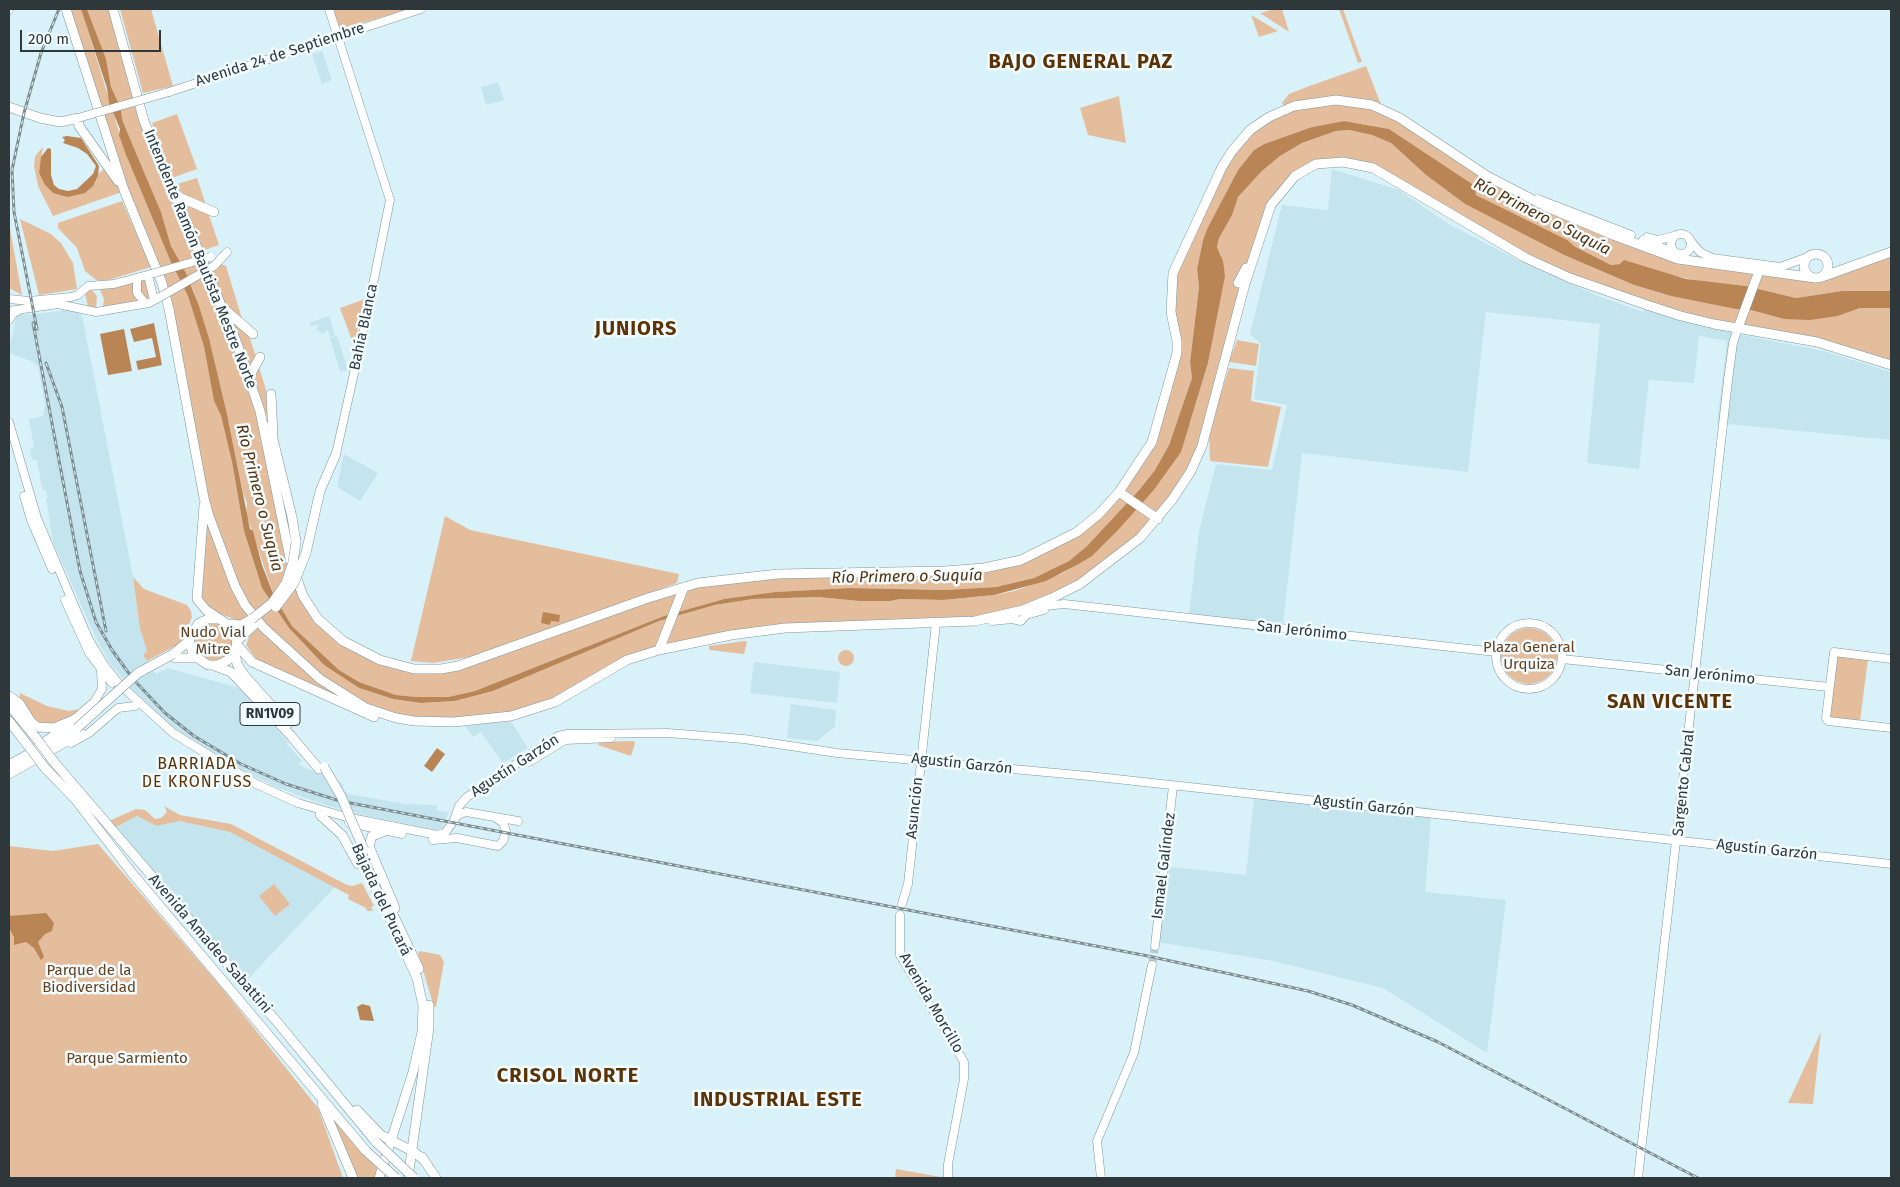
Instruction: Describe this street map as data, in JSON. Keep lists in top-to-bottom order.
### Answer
{
  "streets": {
    "main road": [
      "Avenida 24 de Septiembre",
      "Intendente Ramón Bautista Mestre Norte",
      "Bahía Blanca",
      "San Jerónimo",
      "RN1V09",
      "Agustín Garzón",
      "Sargento Cabral",
      "Asunción",
      "Ismael Galíndez",
      "Bajada del Pucará",
      "Avenida Amadeo Sabattini",
      "Avenida Morcillo"
    ]
  },
  "crossings": [
    ["Avenida 24 de Septiembre", "Bahía Blanca"],
    ["San Jerónimo", "Sargento Cabral"],
    ["Agustín Garzón", "Sargento Cabral"],
    ["Agustín Garzón", "Asunción"],
    ["Agustín Garzón", "Ismael Galíndez"]
  ],
  "districts": [
    "BAJO GENERAL PAZ",
    "JUNIORS",
    "SAN VICENTE",
    "BARRIADA DE KRONFUSS",
    "CRISOL NORTE",
    "INDUSTRIAL ESTE"
  ],
  "water": ["Río Primero o Suquía"],
  "parks": [
    "Nudo Vial Mitre",
    "Plaza General Urquiza",
    "Parque de la Biodiversidad",
    "Parque Sarmiento"
  ],
  "scale_bar": "200 m"
}
